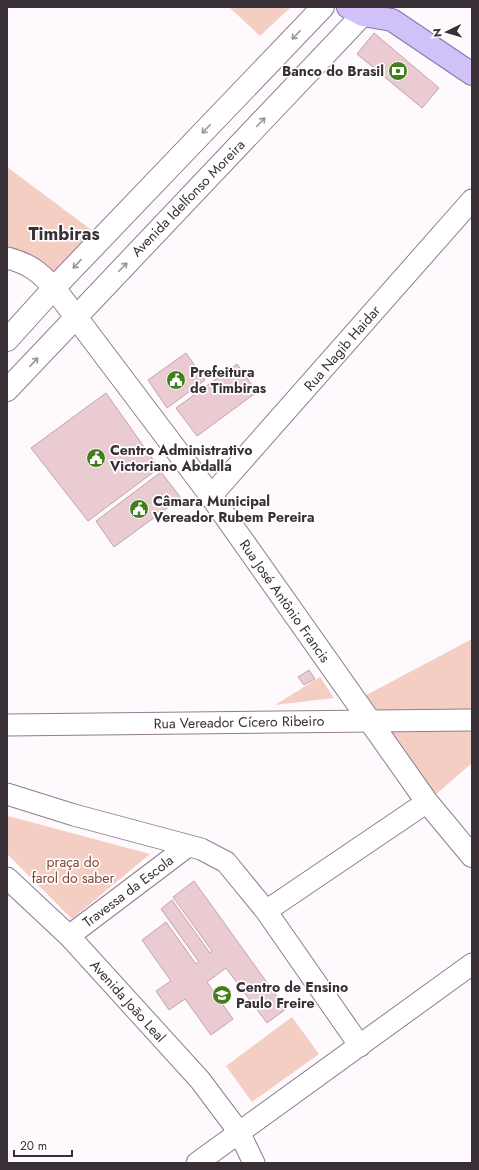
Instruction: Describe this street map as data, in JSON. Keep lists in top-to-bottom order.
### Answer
{
  "streets": {
    "street": [
      "Avenida Idelfonso Moreira",
      "Rua Nagib Haidar",
      "Rua José Antônio Francis",
      "Rua Vereador Cícero Ribeiro",
      "Travessa da Escola",
      "Avenida João Leal"
    ]
  },
  "crossings": [
    ["Avenida Idelfonso Moreira", "Rua José Antônio Francis"],
    ["Rua Nagib Haidar", "Rua José Antônio Francis"],
    ["Rua José Antônio Francis", "Rua Vereador Cícero Ribeiro"],
    ["Travessa da Escola", "Avenida João Leal"]
  ],
  "districts": ["Timbiras"],
  "parks": ["praça do farol do saber"],
  "places": {
    "bank": ["Banco do Brasil"],
    "public building": ["Prefeitura de Timbiras", "Centro Administrativo Victoriano Abdalla", "Câmara Municipal Vereador Rubem Pereira"],
    "school or university": ["Centro de Ensino Paulo Freire"]
  },
  "scale_bar": "20 m",
  "north": "left"
}
